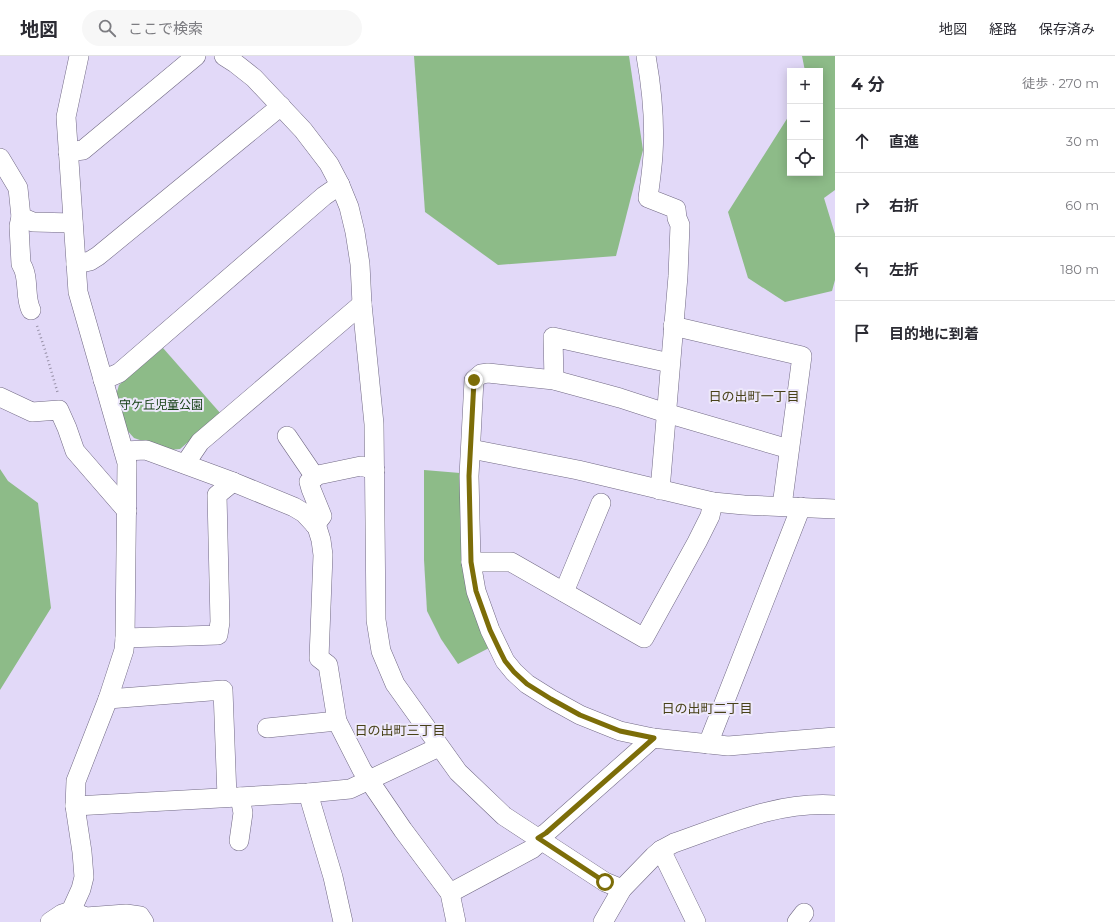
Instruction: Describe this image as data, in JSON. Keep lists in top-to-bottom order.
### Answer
{
  "districts": ["日の出町一丁目", "日の出町二丁目", "日の出町三丁目"],
  "parks": ["守ケ丘児童公園"],
  "page": {
    "header": "地図",
    "search": "ここで検索",
    "nav": ["地図", "経路", "保存済み"],
    "heading": ["4 分", "徒歩 · 270 m"],
    "map_buttons": ["+", "−"],
    "list": [
      ["直進", "30 m"],
      ["右折", "60 m"],
      ["左折", "180 m"],
      "目的地に到着"
    ]
  }
}
